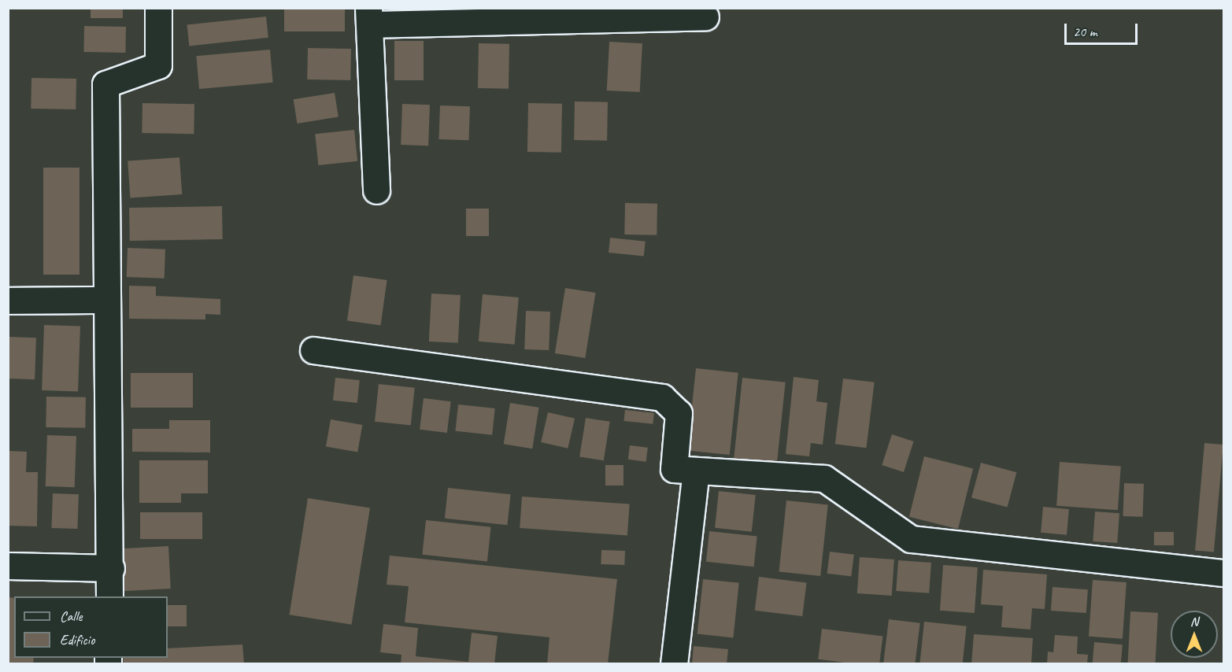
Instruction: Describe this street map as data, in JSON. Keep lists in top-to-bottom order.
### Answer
{
  "legend": ["Calle", "Edificio"],
  "scale_bar": "20 m",
  "north": "top"
}
